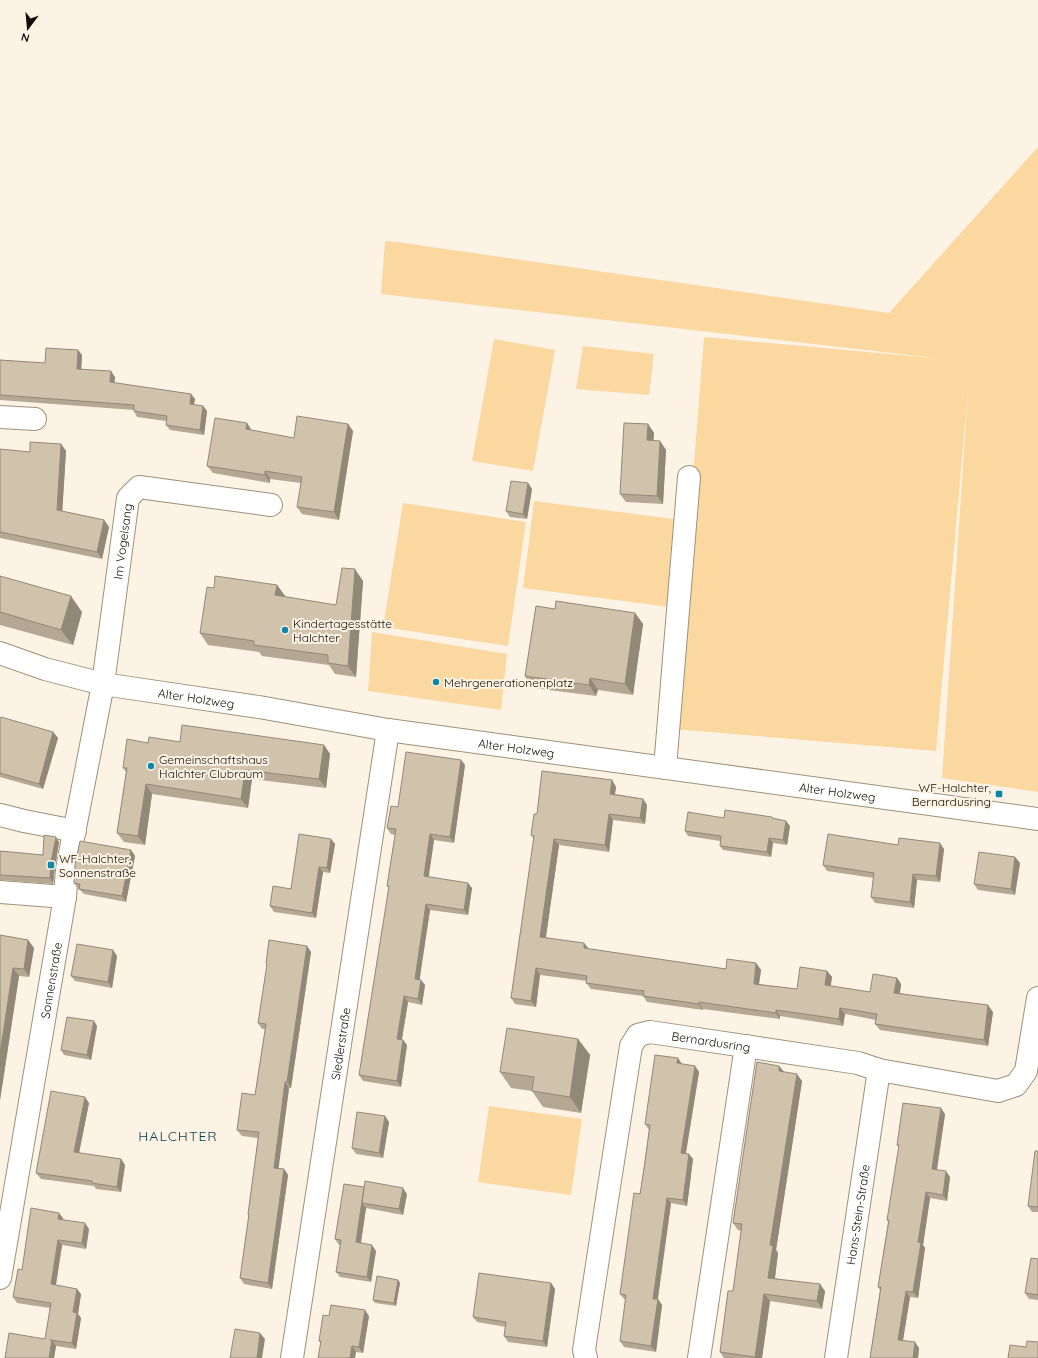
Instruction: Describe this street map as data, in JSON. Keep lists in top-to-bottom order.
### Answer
{
  "streets": {
    "street": [
      "Im Vogelsang",
      "Alter Holzweg",
      "Sonnenstraße",
      "Bernardusring",
      "Siedlerstraße",
      "Hans-Stein-Straße"
    ]
  },
  "crossings": [
    ["Im Vogelsang", "Alter Holzweg"],
    ["Im Vogelsang", "Sonnenstraße"],
    ["Alter Holzweg", "Sonnenstraße"],
    ["Alter Holzweg", "Siedlerstraße"],
    ["Bernardusring", "Hans-Stein-Straße"]
  ],
  "districts": ["HALCHTER"],
  "places": {
    "other": ["Kindertagesstätte Halchter", "Mehrgenerationenplatz", "Gemeinschaftshaus Halchter Clubraum"],
    "transit": ["WF-Halchter, Bernardusring", "WF-Halchter, Sonnenstraße"]
  },
  "north": "bottom"
}
